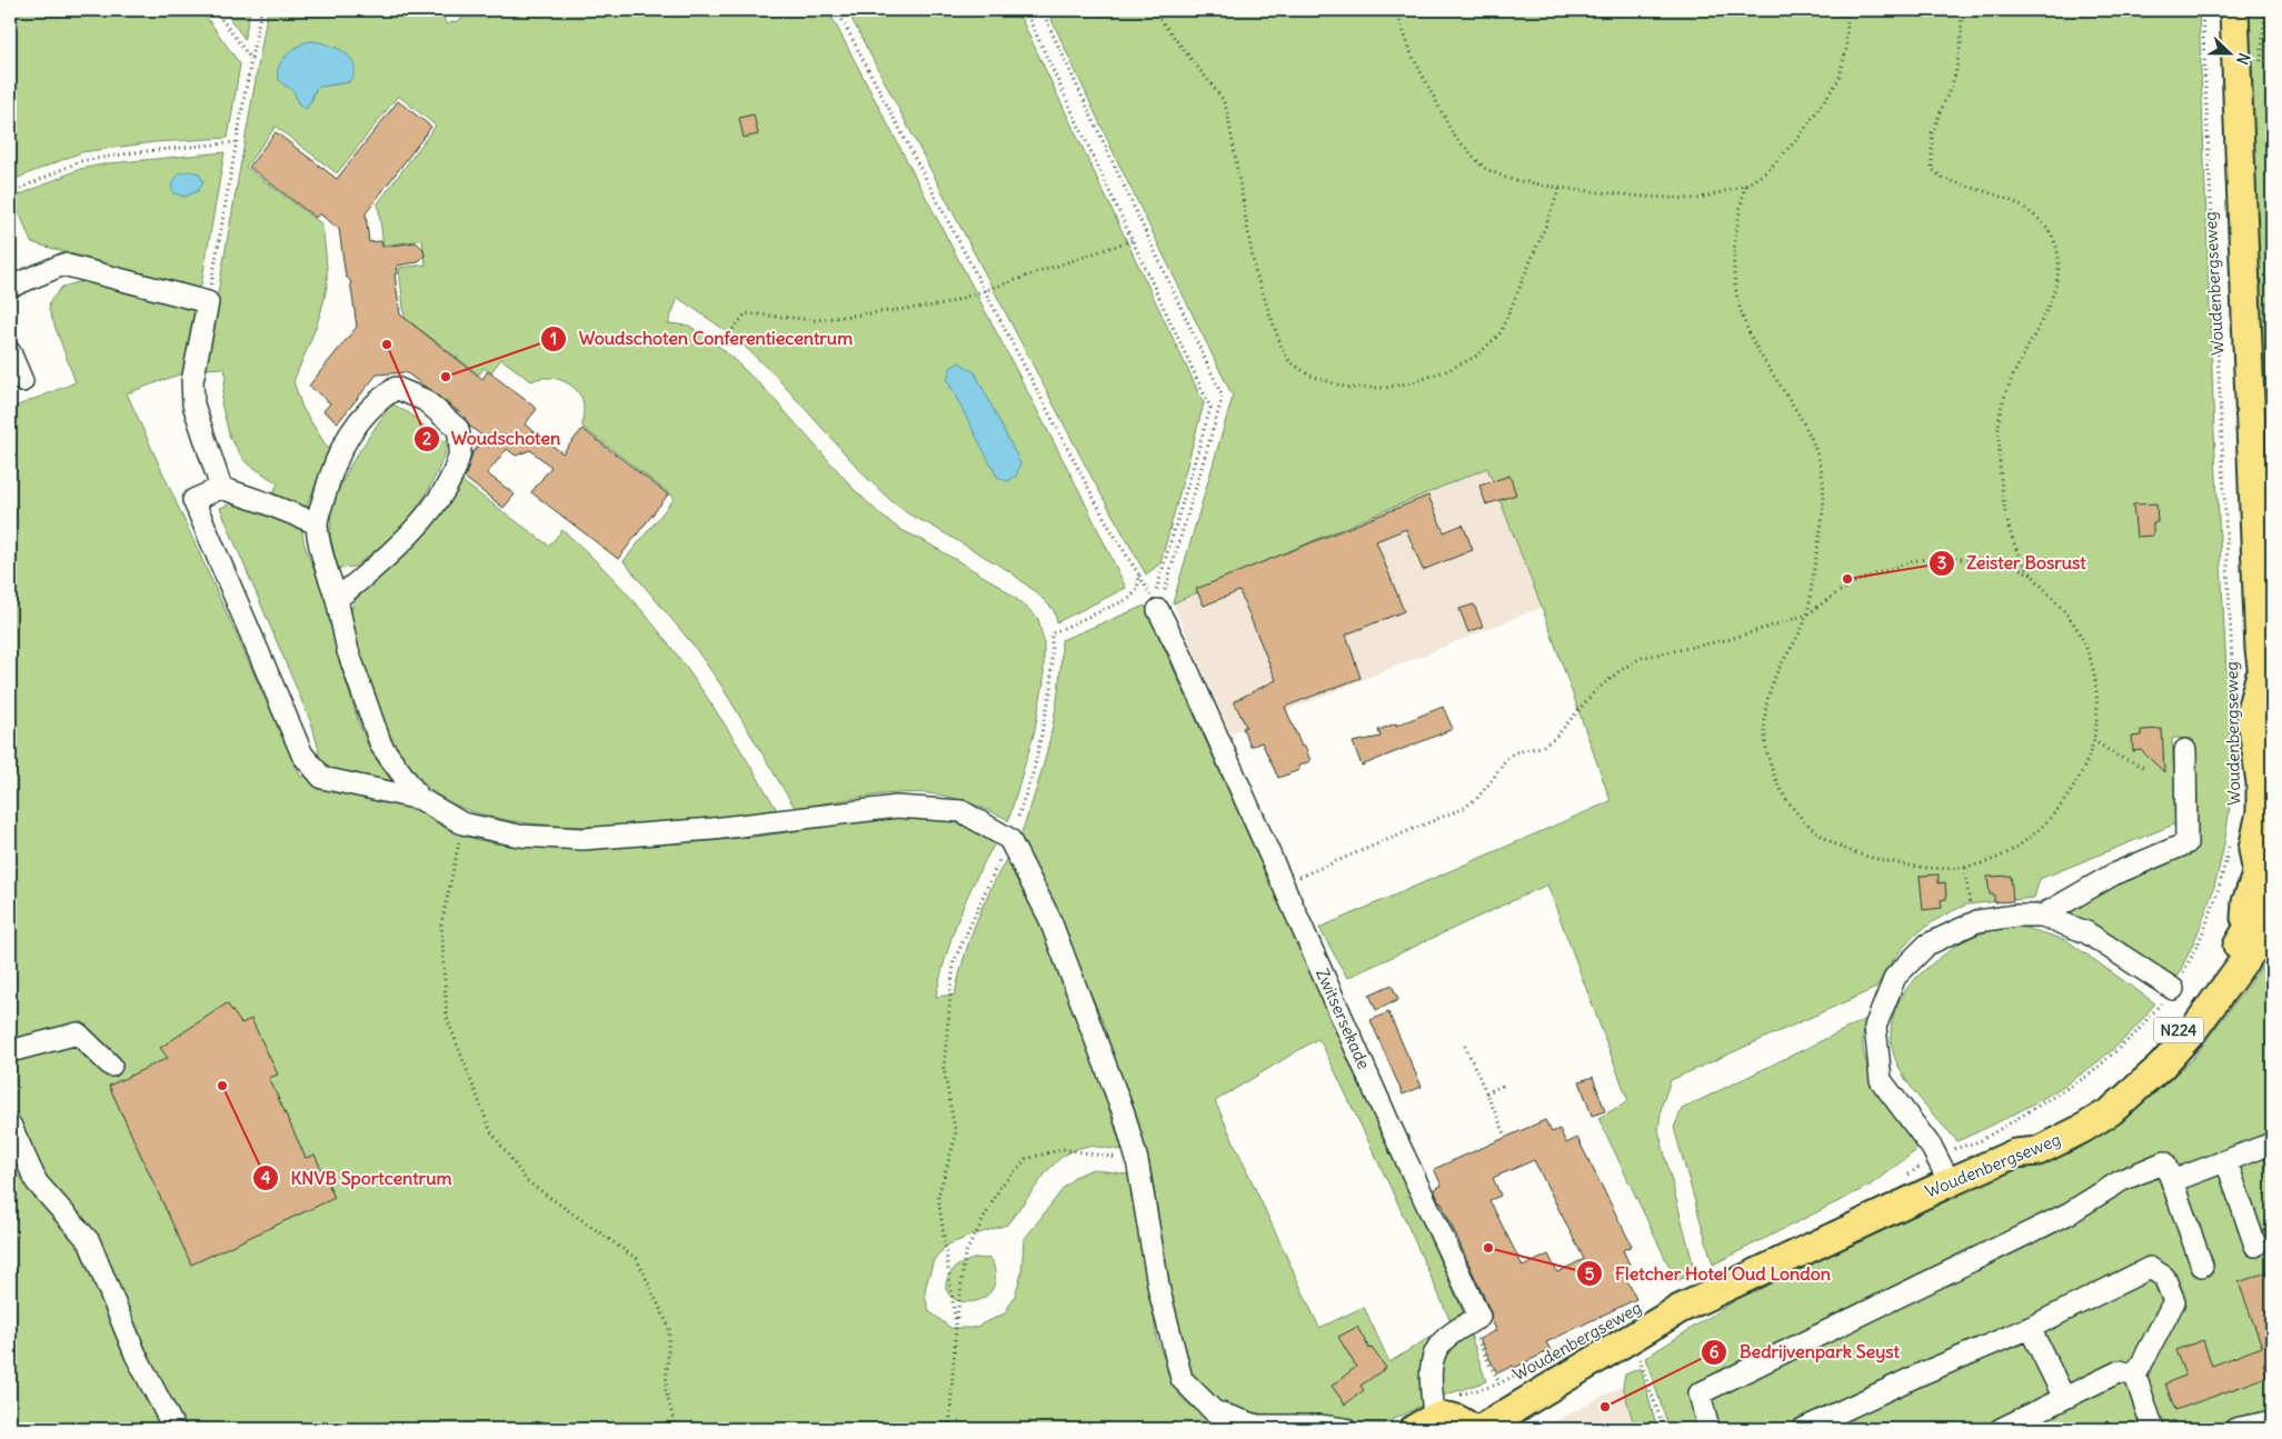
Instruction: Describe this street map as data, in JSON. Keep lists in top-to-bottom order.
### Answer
{
  "streets": {
    "main road": ["Woudenbergseweg", "N224"],
    "street": ["Zwitsersekade"]
  },
  "crossings": [
    ["Woudenbergseweg", "N224"]
  ],
  "places": [
    "Woudschoten",
    "Woudschoten Conferentiecentrum",
    "Zeister Bosrust",
    "KNVB Sportcentrum",
    "Fletcher Hotel Oud London",
    "Bedrijvenpark Seyst"
  ],
  "north": "right"
}
